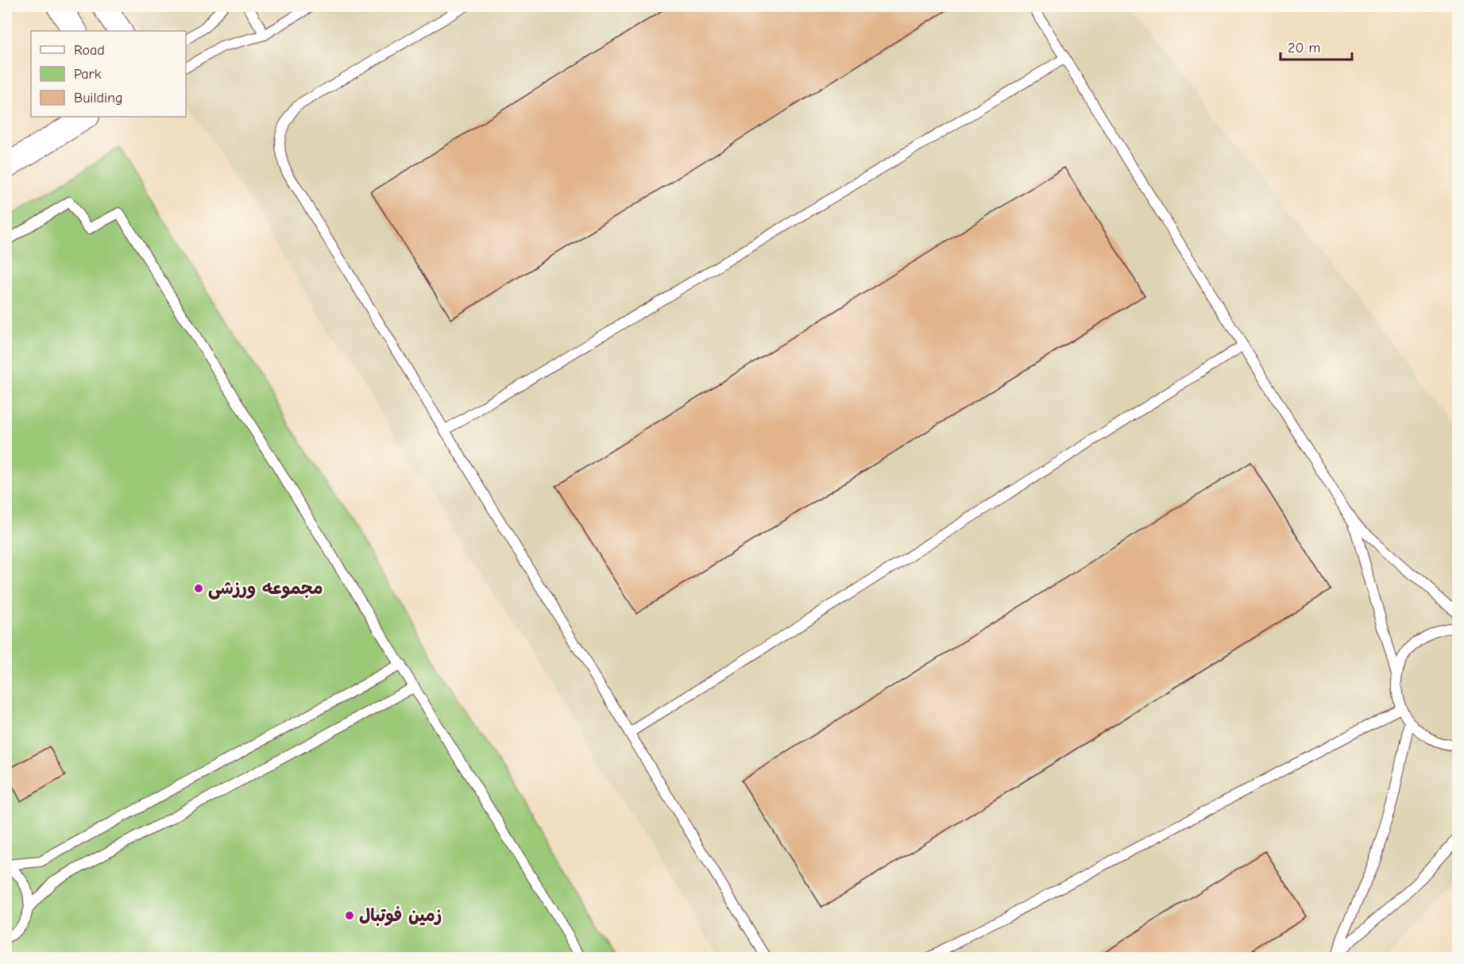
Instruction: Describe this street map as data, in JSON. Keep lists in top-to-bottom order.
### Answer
{
  "places": ["مجموعه ورزشی", "زمین فوتبال"],
  "legend": ["Road", "Park", "Building"],
  "scale_bar": "20 m"
}
